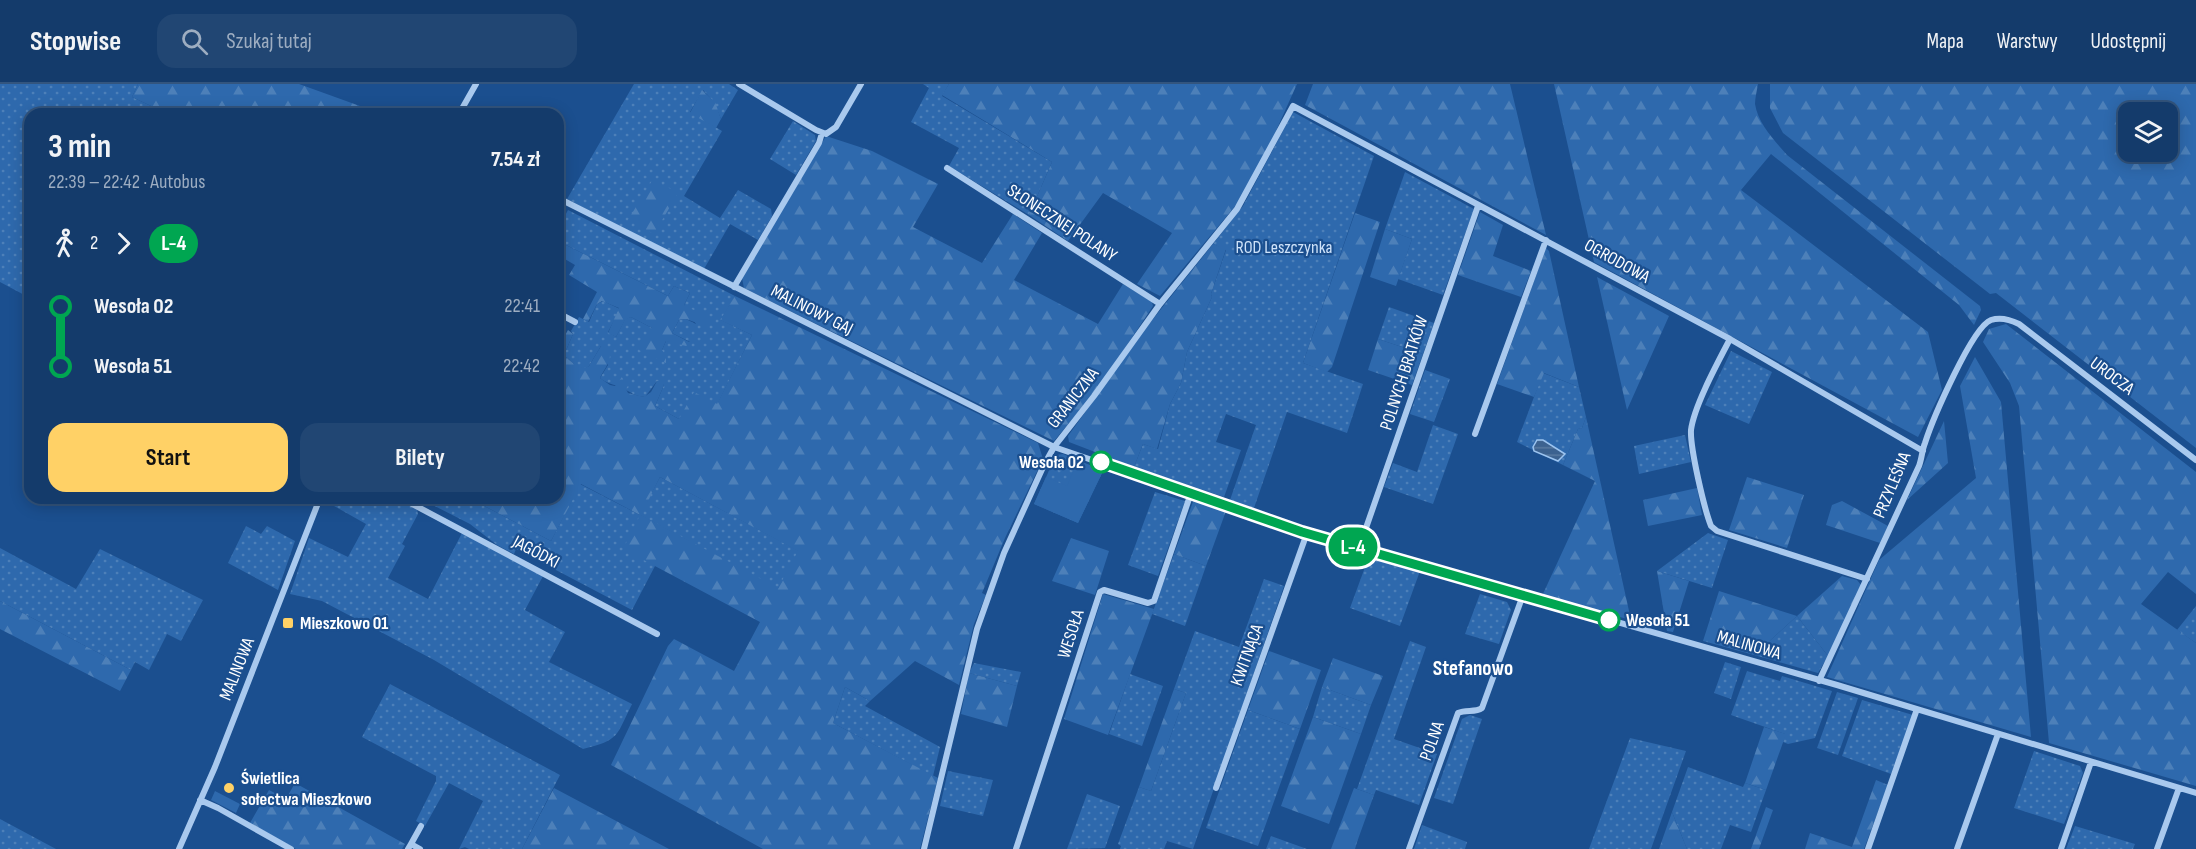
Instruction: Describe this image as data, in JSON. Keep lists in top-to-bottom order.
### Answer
{
  "streets": {
    "street": [
      "SŁONECZNEJ POLANY",
      "OGRODOWA",
      "MALINOWY GAJ",
      "POLNYCH BRATKÓW",
      "UROCZA",
      "GRANICZNA",
      "PRZYLEŚNA",
      "JAGÓDKI",
      "WESOŁA",
      "MALINOWA",
      "KWITNĄCA",
      "POLNA"
    ]
  },
  "crossings": [
    ["SŁONECZNEJ POLANY", "GRANICZNA"],
    ["OGRODOWA", "POLNYCH BRATKÓW"],
    ["OGRODOWA", "GRANICZNA"],
    ["OGRODOWA", "PRZYLEŚNA"],
    ["MALINOWY GAJ", "GRANICZNA"],
    ["MALINOWY GAJ", "MALINOWA"],
    ["POLNYCH BRATKÓW", "MALINOWA"],
    ["UROCZA", "PRZYLEŚNA"],
    ["GRANICZNA", "MALINOWA"],
    ["PRZYLEŚNA", "MALINOWA"],
    ["WESOŁA", "MALINOWA"],
    ["MALINOWA", "KWITNĄCA"],
    ["MALINOWA", "POLNA"]
  ],
  "districts": ["Stefanowo"],
  "parks": ["ROD Leszczynka"],
  "places": {
    "other": ["Wesoła 02", "Wesoła 51", "Świetlica sołectwa Mieszkowo"],
    "transit": ["Mieszkowo 01"]
  },
  "lines": ["bus line L-4"],
  "page": {
    "header": "Stopwise",
    "search": "Szukaj tutaj",
    "nav": ["Mapa", "Warstwy", "Udostępnij"],
    "on_map": "L-4",
    "heading": ["3 min", "22:39 – 22:42 · Autobus", "7.54 zł"],
    "legs": ["2", "L-4"],
    "list": [
      {
        "name": "Wesoła 02",
        "value": "22:41"
      },
      {
        "name": "Wesoła 51",
        "value": "22:42"
      }
    ],
    "buttons": ["Start", "Bilety"]
  }
}
